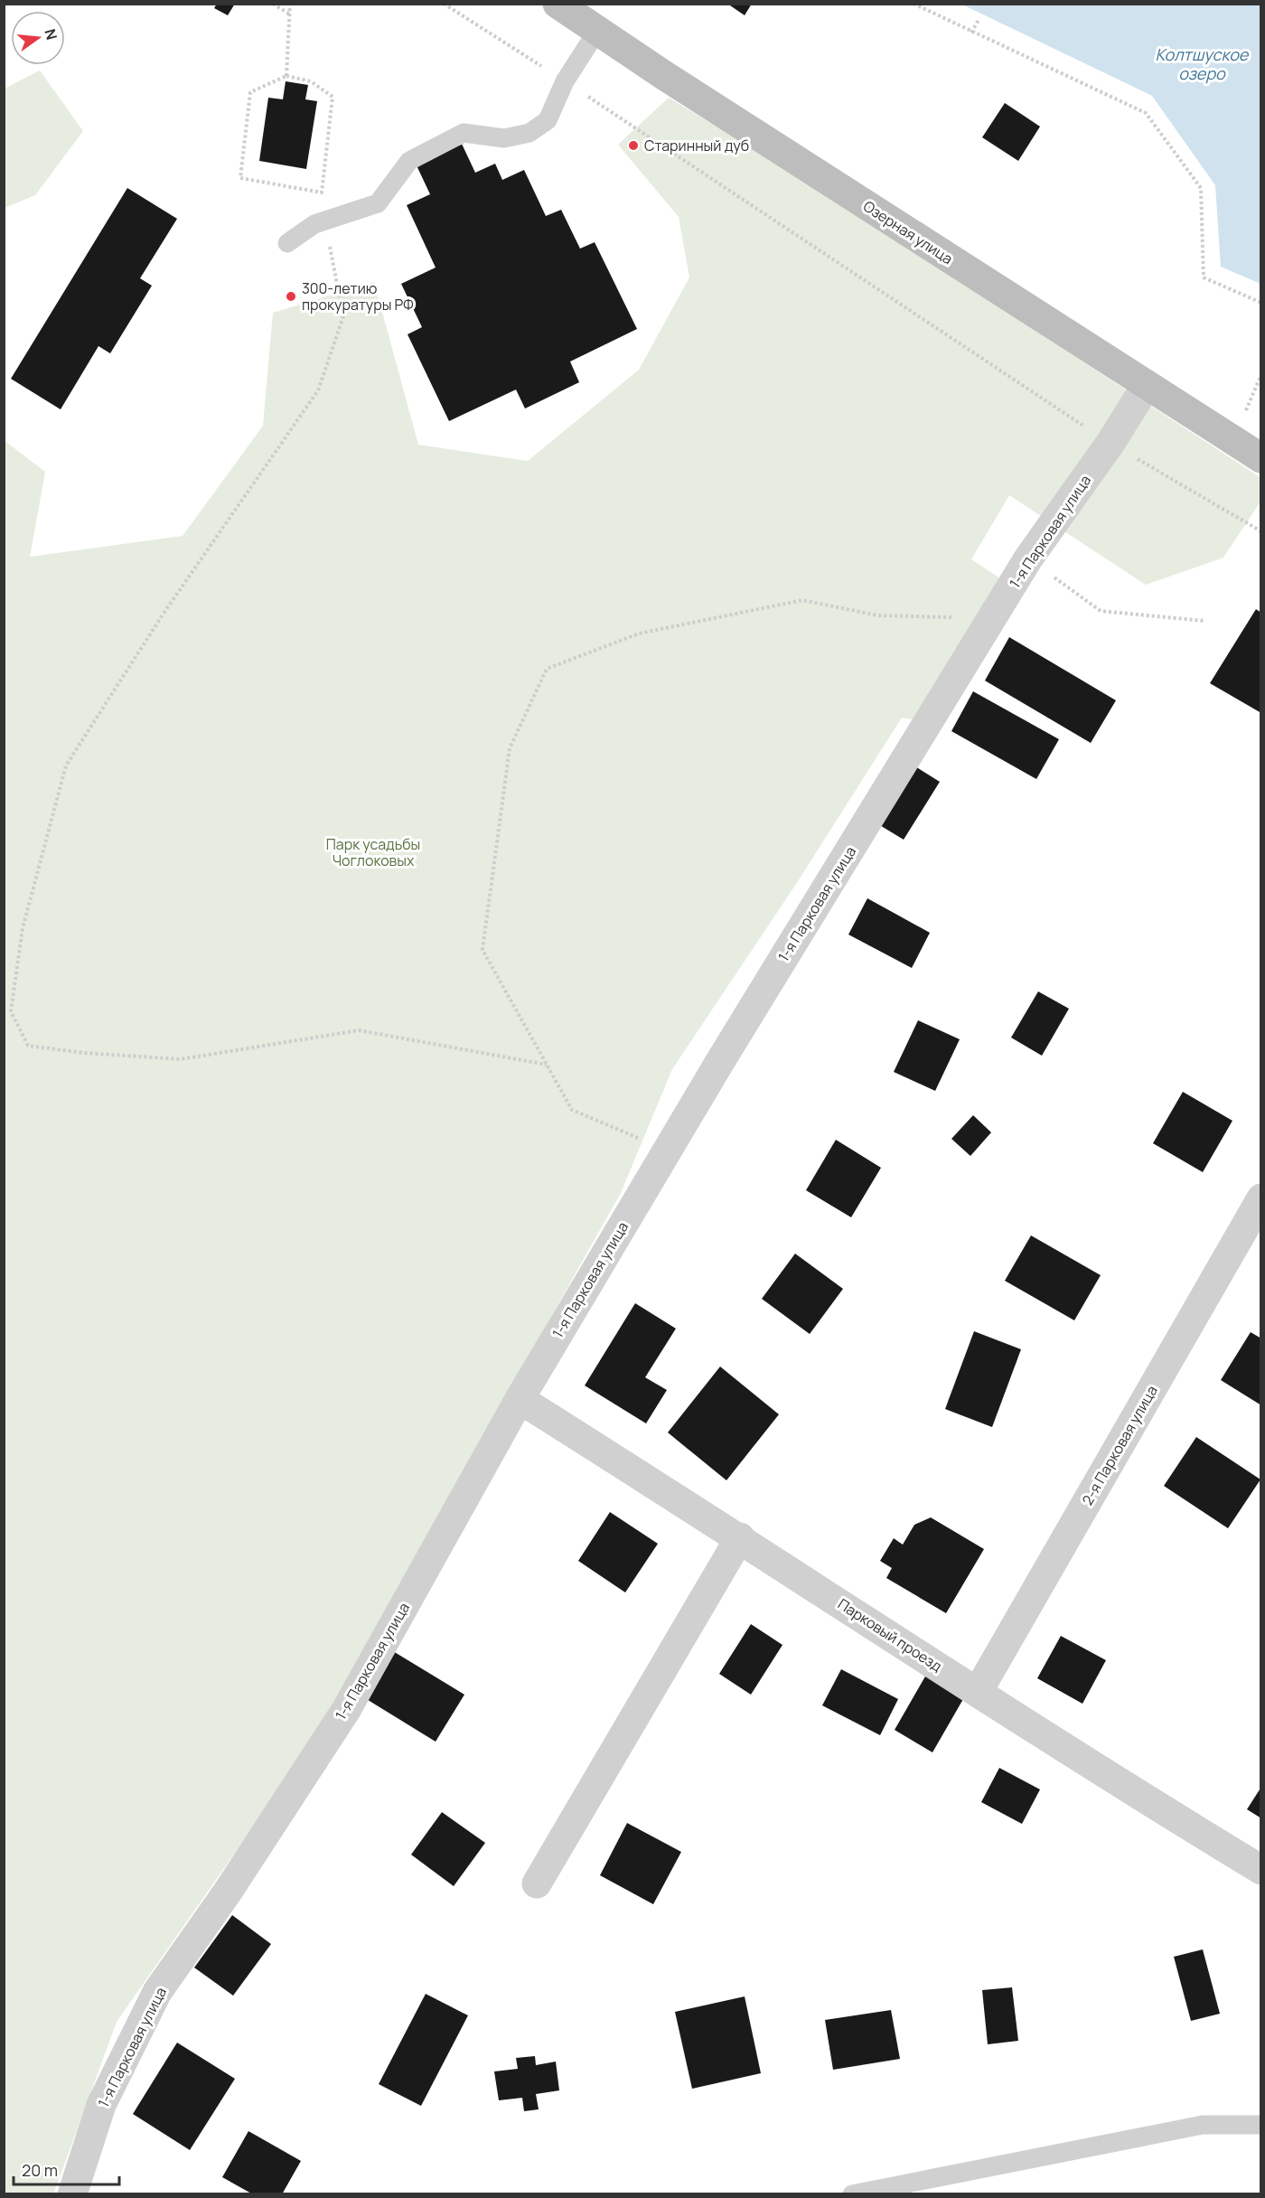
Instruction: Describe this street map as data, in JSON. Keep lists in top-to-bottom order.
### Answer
{
  "streets": {
    "main road": ["Озерная улица"],
    "street": ["1-я Парковая улица", "2-я Парковая улица", "Парковый проезд"]
  },
  "crossings": [
    ["Озерная улица", "1-я Парковая улица"],
    ["1-я Парковая улица", "Парковый проезд"],
    ["2-я Парковая улица", "Парковый проезд"]
  ],
  "water": ["Колтшуское озеро"],
  "parks": ["Парк усадьбы Чоглоковых"],
  "places": ["Старинный дуб", "300-летию прокуратуры РФ"],
  "scale_bar": "20 m",
  "north": "right"
}
